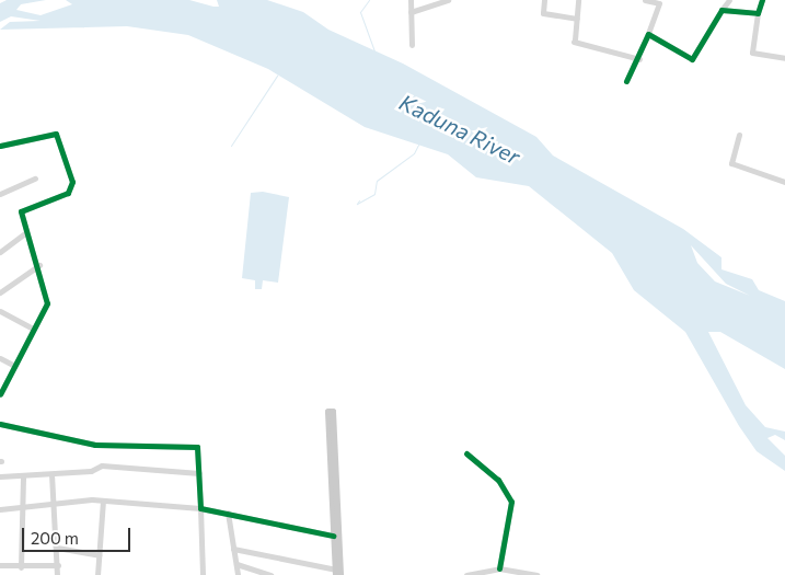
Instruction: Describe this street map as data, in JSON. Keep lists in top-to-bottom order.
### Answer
{
  "water": ["Kaduna River"],
  "scale_bar": "200 m"
}
